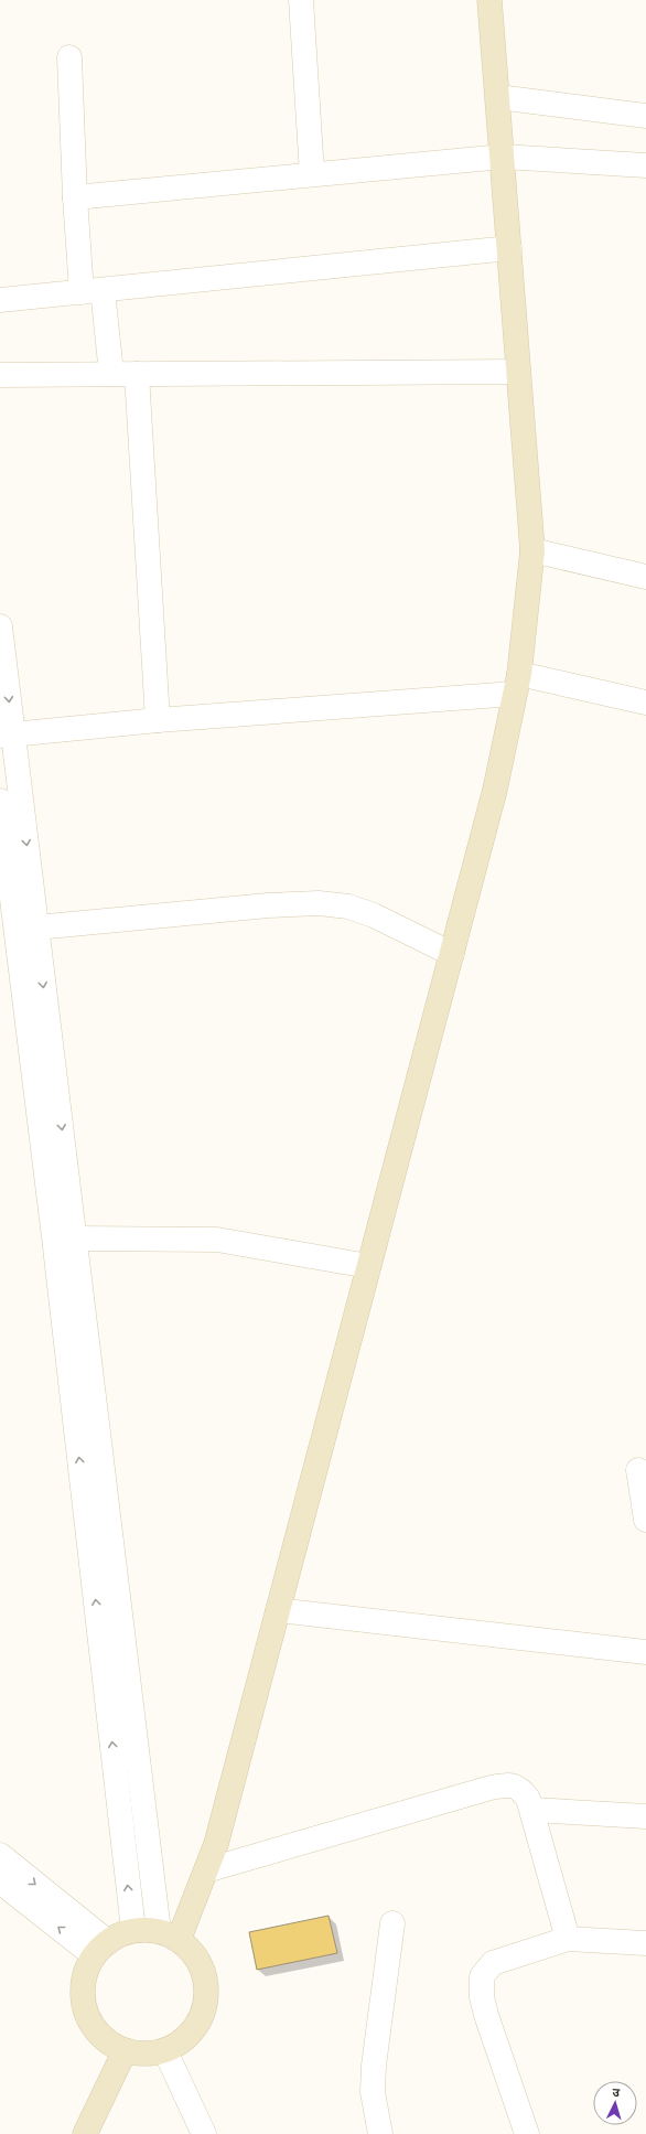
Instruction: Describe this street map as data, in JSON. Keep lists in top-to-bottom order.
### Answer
{
  "north": "top"
}
